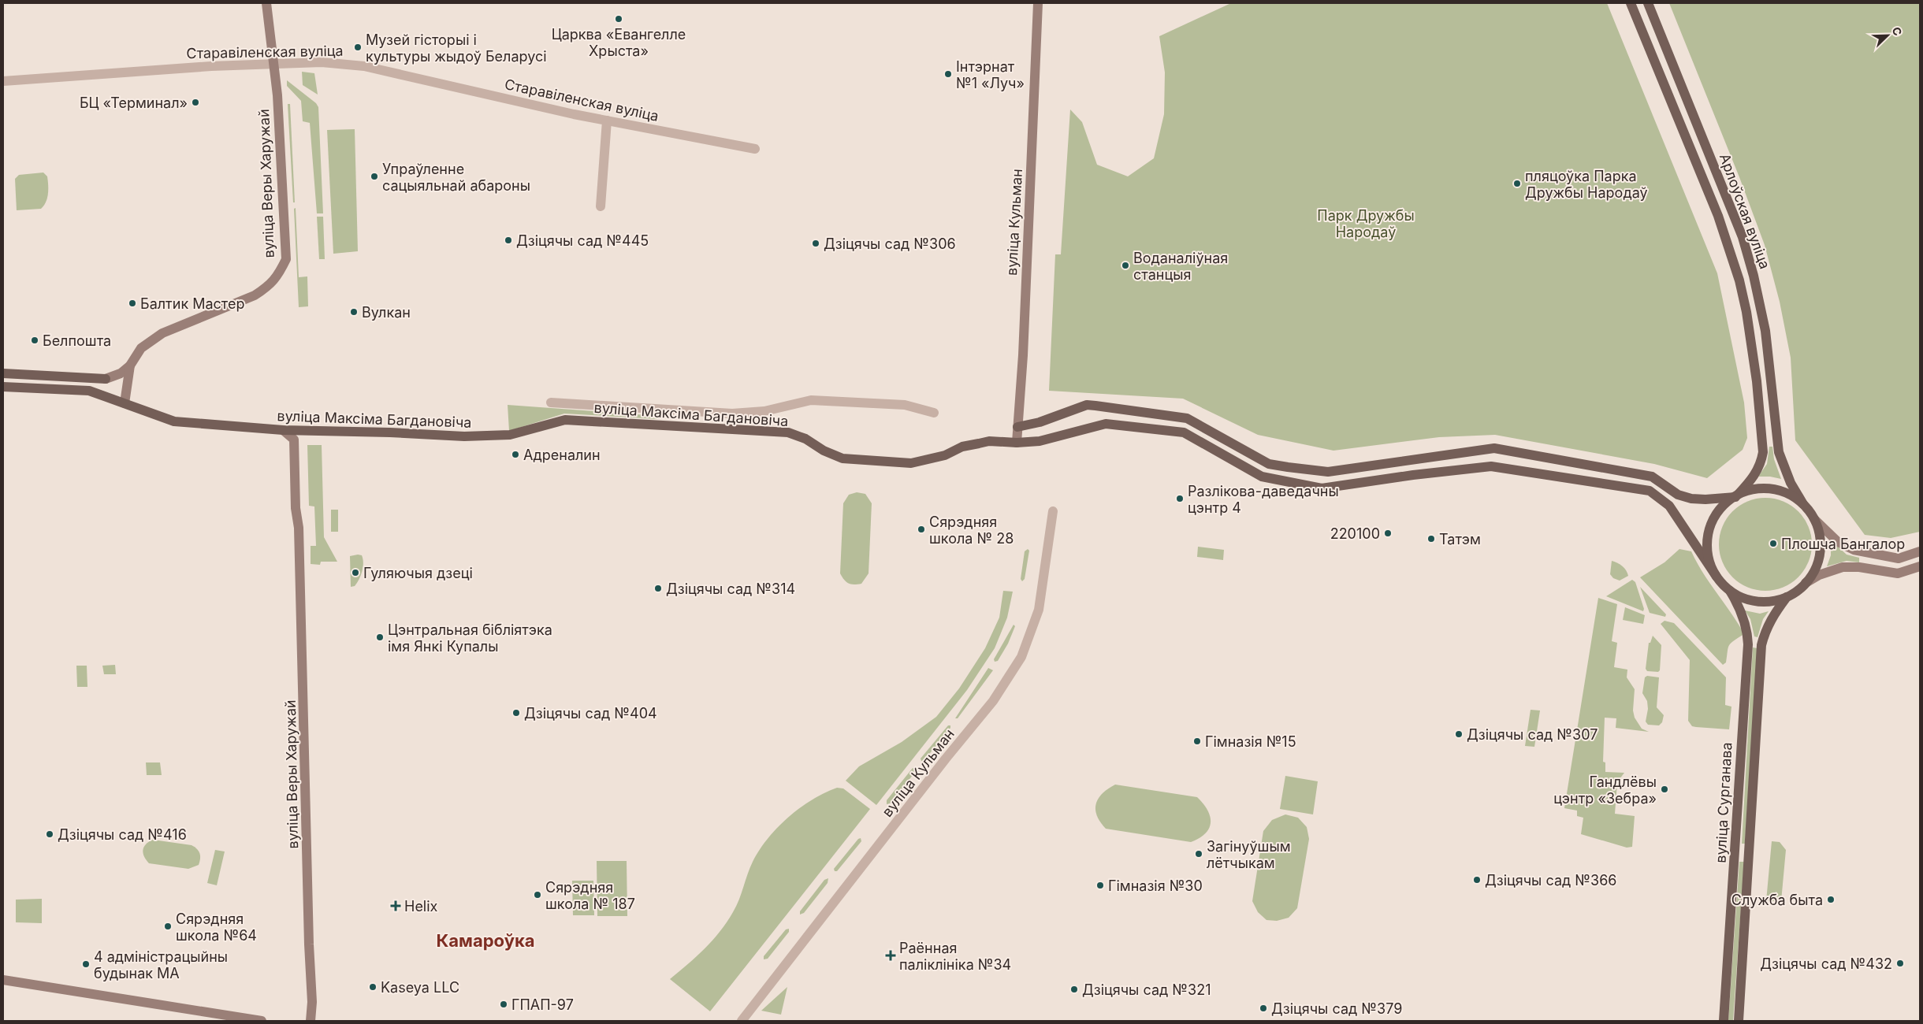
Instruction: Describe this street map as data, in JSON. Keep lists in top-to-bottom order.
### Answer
{
  "streets": {
    "main road": [
      "вуліца Веры Харужай",
      "Арлоўская вуліца",
      "вуліца Кульман",
      "вуліца Максіма Багдановіча",
      "вуліца Сурганава"
    ],
    "street": ["Старавіленская вуліца"]
  },
  "crossings": [
    ["Старавіленская вуліца", "вуліца Веры Харужай"],
    ["вуліца Веры Харужай", "вуліца Максіма Багдановіча"],
    ["Арлоўская вуліца", "вуліца Максіма Багдановіча"],
    ["Арлоўская вуліца", "вуліца Сурганава"],
    ["вуліца Кульман", "вуліца Максіма Багдановіча"],
    ["вуліца Максіма Багдановіча", "вуліца Сурганава"]
  ],
  "districts": ["Камароўка"],
  "parks": ["Парк Дружбы Народаў"],
  "places": {
    "other": [
      "Царква «Евангелле Хрыста»",
      "Музей гісторыі і культуры жыдоў Беларусі",
      "Інтэрнат №1 «Луч»",
      "БЦ «Терминал»",
      "Упраўленне сацыяльнай абароны",
      "пляцоўка Парка Дружбы Народаў",
      "Дзіцячы сад №445",
      "Дзіцячы сад №306",
      "Воданаліўная станцыя",
      "Балтик Мастер",
      "Вулкан",
      "Белпошта",
      "Адреналин",
      "Разлікова-даведачны цэнтр 4",
      "Сярэдняя школа № 28",
      "220100",
      "Татэм",
      "Плошча Бангалор",
      "Гуляючыя дзеці",
      "Дзіцячы сад №314",
      "Цэнтральная бібліятэка імя Янкі Купалы",
      "Дзіцячы сад №404",
      "Дзіцячы сад №307",
      "Гімназія №15",
      "Гандлёвы цэнтр «Зебра»",
      "Дзіцячы сад №416",
      "Загінуўшым лётчыкам",
      "Дзіцячы сад №366",
      "Гімназія №30",
      "Сярэдняя школа № 187",
      "Служба быта",
      "Сярэдняя школа №64",
      "Дзіцячы сад №432",
      "4 адміністрацыйны будынак МА",
      "Kaseya LLC",
      "Дзіцячы сад №321",
      "ГПАП-97",
      "Дзіцячы сад №379"
    ],
    "health": ["Helix", "Раённая паліклініка №34"]
  },
  "north": "top right"
}
